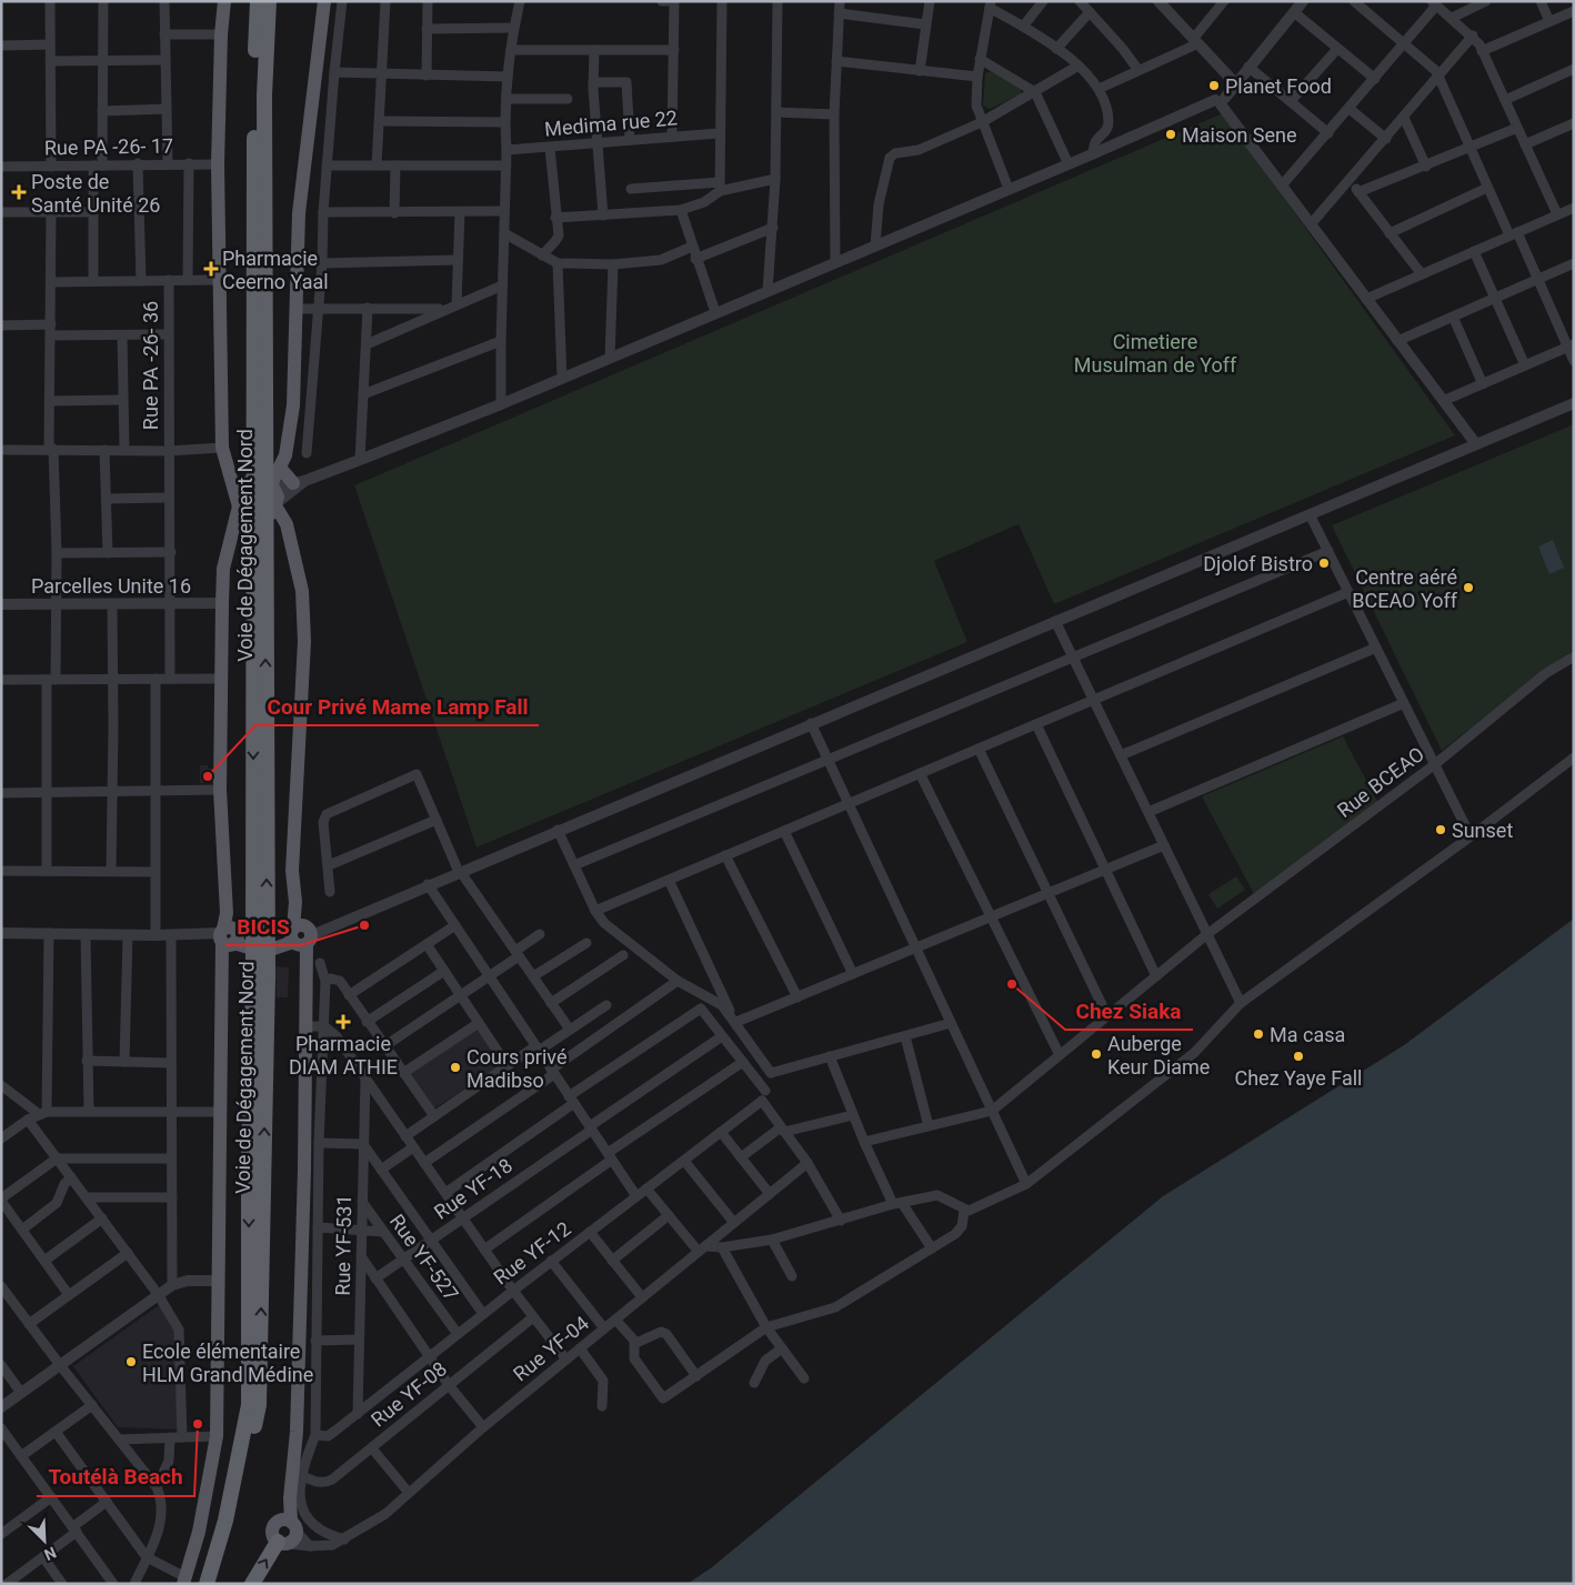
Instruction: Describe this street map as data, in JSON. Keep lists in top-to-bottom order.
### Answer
{
  "streets": {
    "highway": ["Voie de Dégagement Nord"],
    "street": [
      "Medima rue 22",
      "Rue PA -26- 17",
      "Rue PA -26- 36",
      "Parcelles Unite 16",
      "Rue BCEAO",
      "Rue YF-18",
      "Rue YF-531",
      "Rue YF-12",
      "Rue YF-527",
      "Rue YF-04",
      "Rue YF-08"
    ]
  },
  "crossings": [
    ["Rue PA -26- 36", "Parcelles Unite 16"],
    ["Rue YF-18", "Rue YF-527"],
    ["Rue YF-531", "Rue YF-12"],
    ["Rue YF-531", "Rue YF-527"],
    ["Rue YF-12", "Rue YF-527"]
  ],
  "parks": ["Cimetiere Musulman de Yoff"],
  "places": {
    "other": [
      "Planet Food",
      "Maison Sene",
      "Djolof Bistro",
      "Centre aéré BCEAO Yoff",
      "Cour Privé Mame Lamp Fall",
      "Sunset",
      "BICIS",
      "Chez Siaka",
      "Ma casa",
      "Auberge Keur Diame",
      "Chez Yaye Fall",
      "Cours privé Madibso",
      "Ecole élémentaire HLM Grand Médine",
      "Toutélà Beach"
    ],
    "health": ["Poste de Santé Unité 26", "Pharmacie Ceerno Yaal", "Pharmacie DIAM ATHIE"]
  },
  "north": "bottom right"
}
